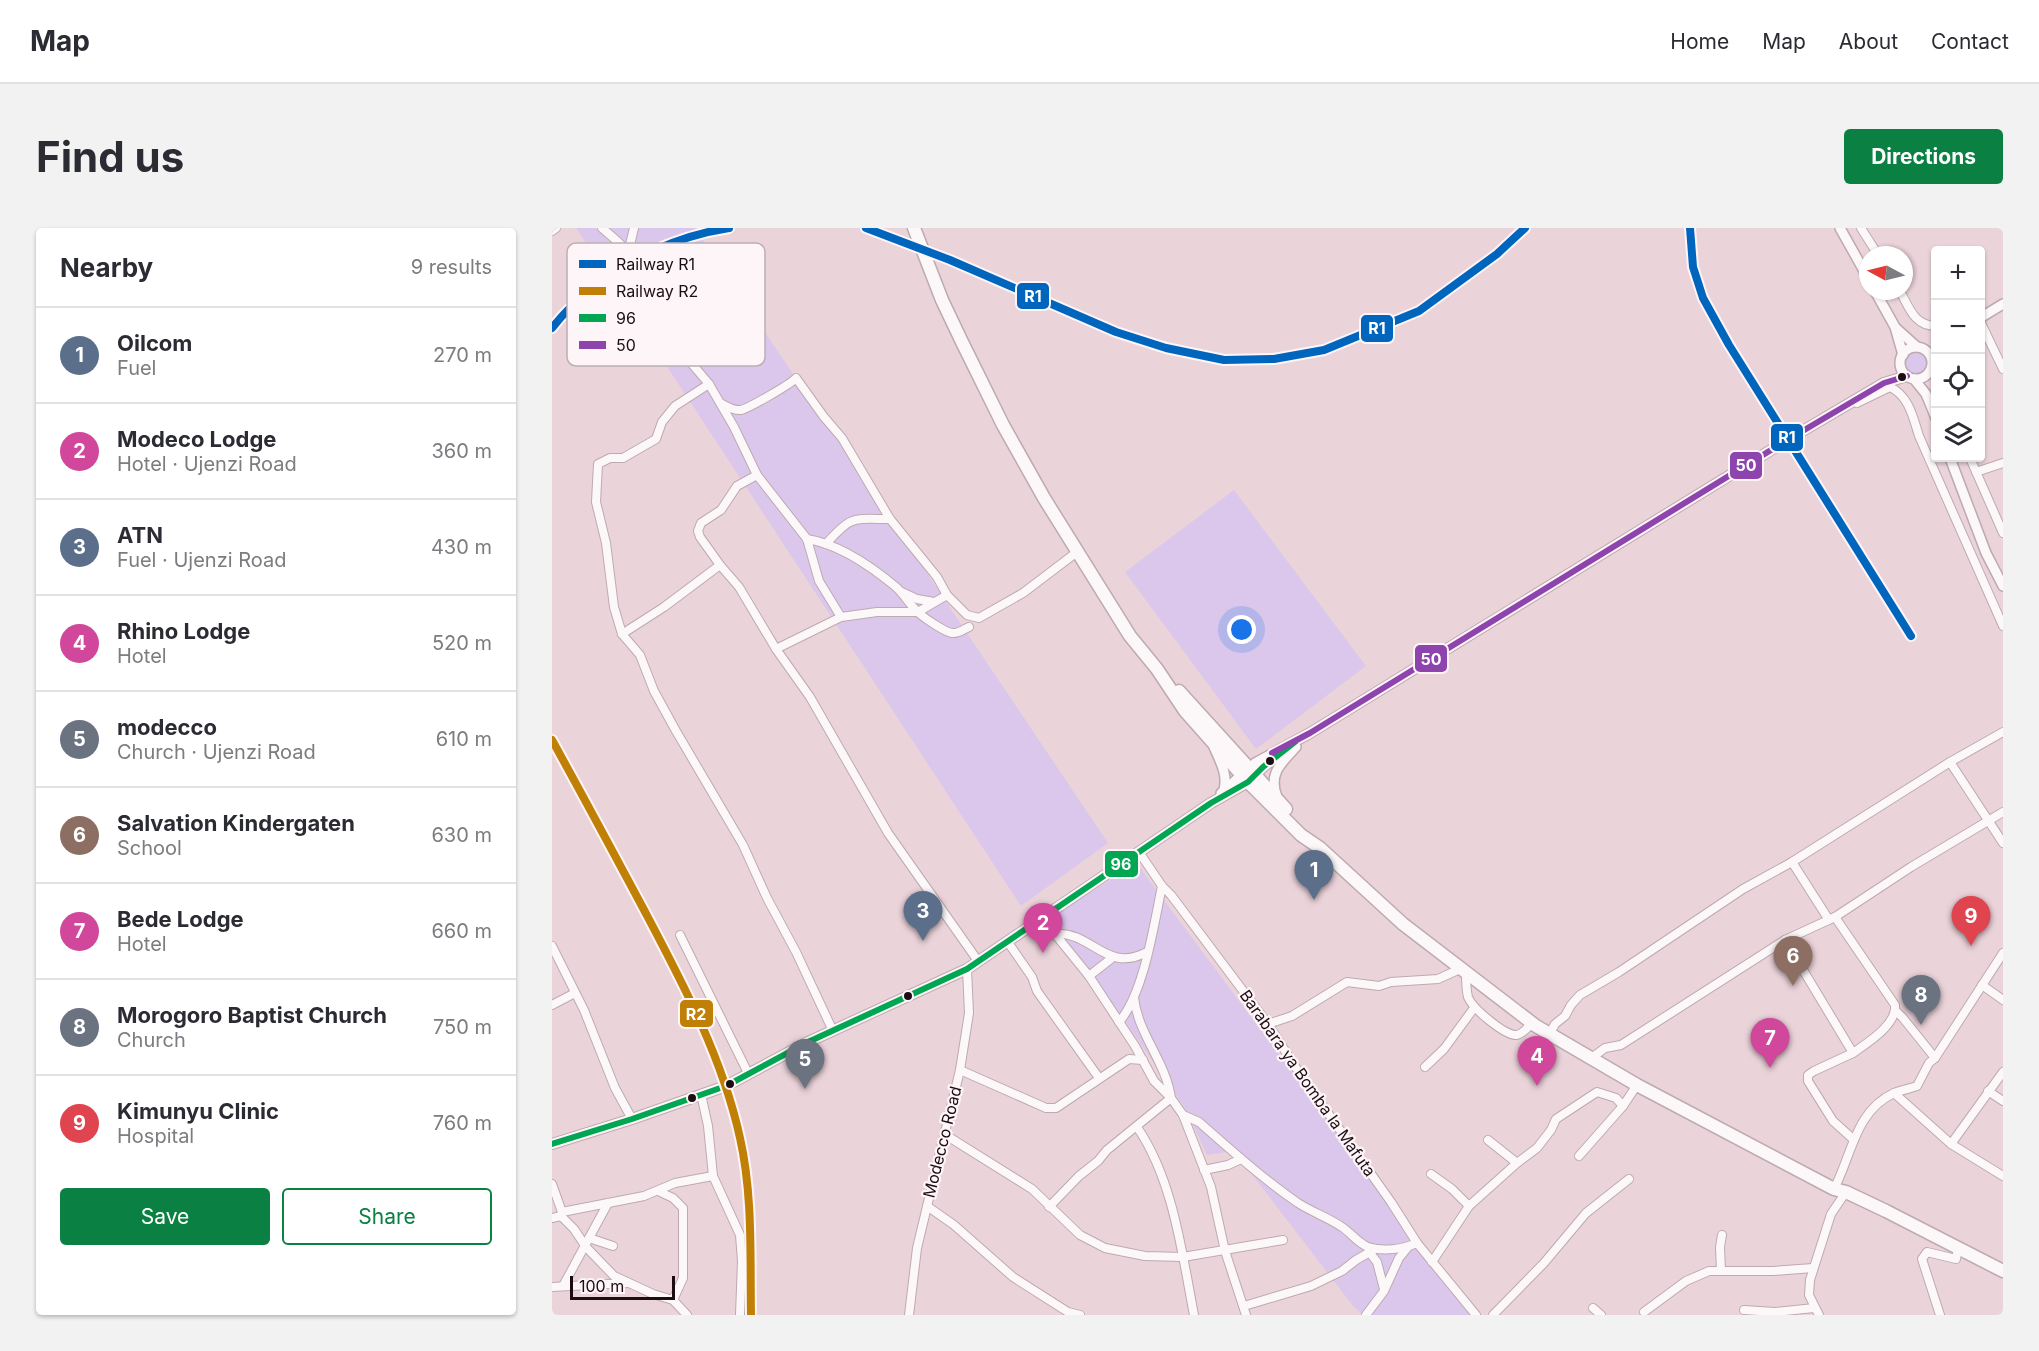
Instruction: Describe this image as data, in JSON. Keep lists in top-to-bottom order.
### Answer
{
  "streets": {
    "street": ["Barabara ya Bomba la Mafuta", "Modecco Road"]
  },
  "lines": [
    "rail line R1",
    "transit line 50",
    "rail line R2",
    "transit line 96"
  ],
  "legend": [
    "Railway R1",
    "Railway R2",
    "96",
    "50"
  ],
  "scale_bar": "100 m",
  "north": "left",
  "page": {
    "header": "Map",
    "nav": [
      "Home",
      "Map",
      "About",
      "Contact"
    ],
    "buttons": [
      "Directions",
      ["Save", "Share"]
    ],
    "title": "Find us",
    "heading": ["Nearby", "9 results"],
    "map_buttons": ["+", "−"],
    "list": [
      {
        "mark": "1",
        "name": "Oilcom",
        "note": "Fuel",
        "value": "270 m"
      },
      {
        "mark": "2",
        "name": "Modeco Lodge",
        "note": "Hotel · Ujenzi Road",
        "value": "360 m"
      },
      {
        "mark": "3",
        "name": "ATN",
        "note": "Fuel · Ujenzi Road",
        "value": "430 m"
      },
      {
        "mark": "4",
        "name": "Rhino Lodge",
        "note": "Hotel",
        "value": "520 m"
      },
      {
        "mark": "5",
        "name": "modecco",
        "note": "Church · Ujenzi Road",
        "value": "610 m"
      },
      {
        "mark": "6",
        "name": "Salvation Kindergaten",
        "note": "School",
        "value": "630 m"
      },
      {
        "mark": "7",
        "name": "Bede Lodge",
        "note": "Hotel",
        "value": "660 m"
      },
      {
        "mark": "8",
        "name": "Morogoro Baptist Church",
        "note": "Church",
        "value": "750 m"
      },
      {
        "mark": "9",
        "name": "Kimunyu Clinic",
        "note": "Hospital",
        "value": "760 m"
      }
    ],
    "pins": [
      "1",
      "3",
      "9",
      "2",
      "6",
      "8",
      "7",
      "4",
      "5"
    ],
    "scale": "100 m"
  }
}
